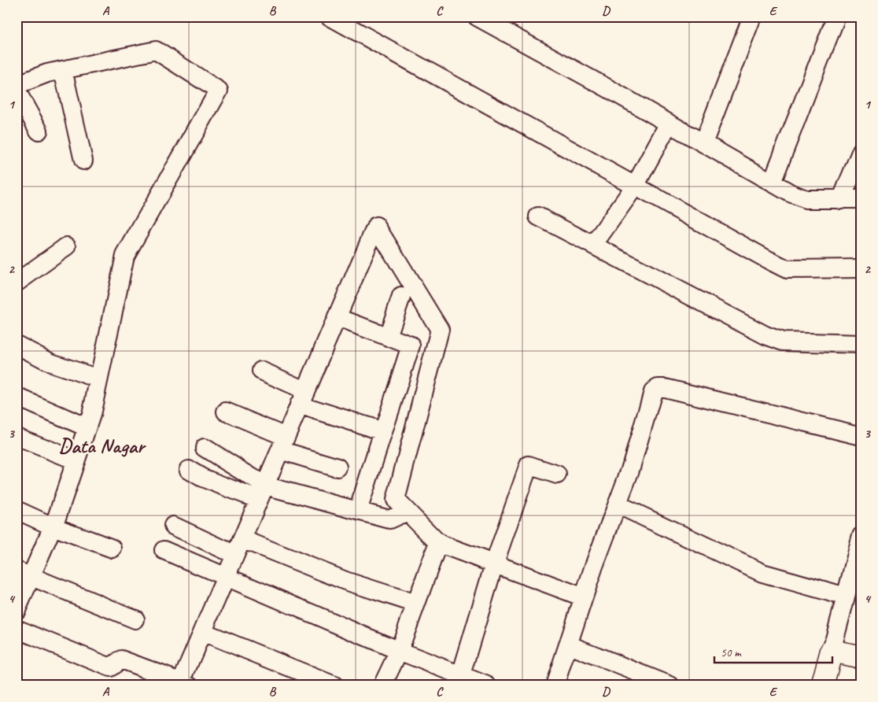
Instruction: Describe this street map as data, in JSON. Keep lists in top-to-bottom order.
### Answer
{
  "districts": ["Data Nagar"],
  "scale_bar": "50 m",
  "grid": {
    "columns": [
      "A",
      "B",
      "C",
      "D",
      "E"
    ],
    "rows": [
      "1",
      "2",
      "3",
      "4"
    ]
  }
}
